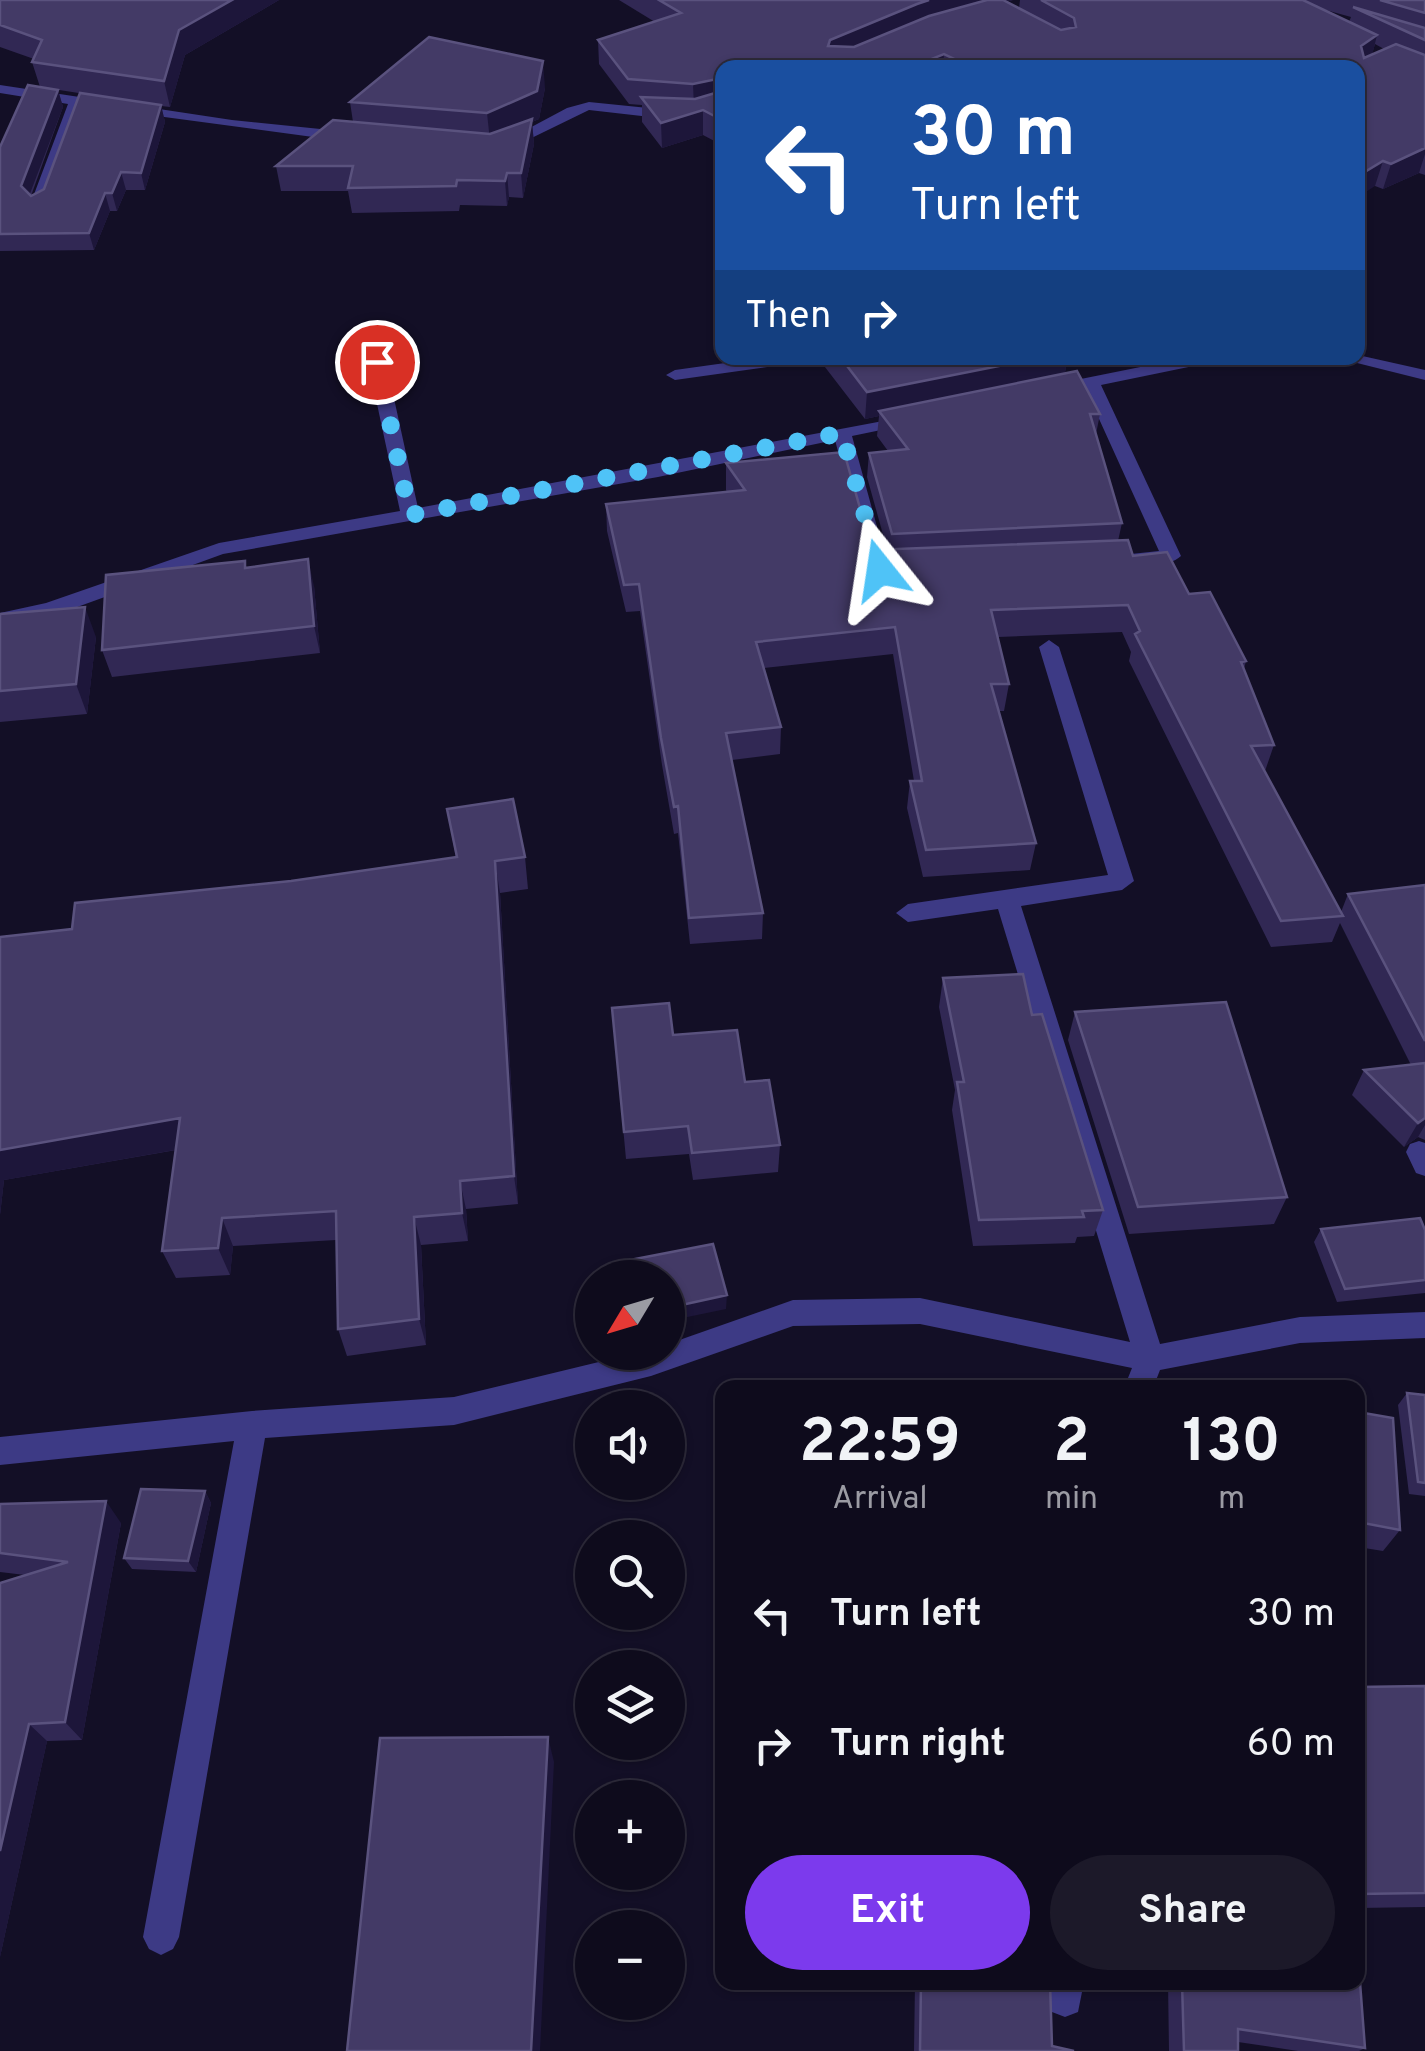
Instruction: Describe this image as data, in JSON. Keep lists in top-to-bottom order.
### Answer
{
  "north": "bottom left",
  "page": {
    "turn": ["30 m", "Turn left"],
    "then": "Then",
    "map_buttons": ["+", "−"],
    "eta": [
      "22:59",
      "Arrival",
      "2",
      "min",
      "130",
      "m"
    ],
    "list": [
      {
        "name": "Turn left",
        "value": "30 m"
      },
      {
        "name": "Turn right",
        "value": "60 m"
      }
    ],
    "buttons": ["Exit", "Share"]
  }
}
